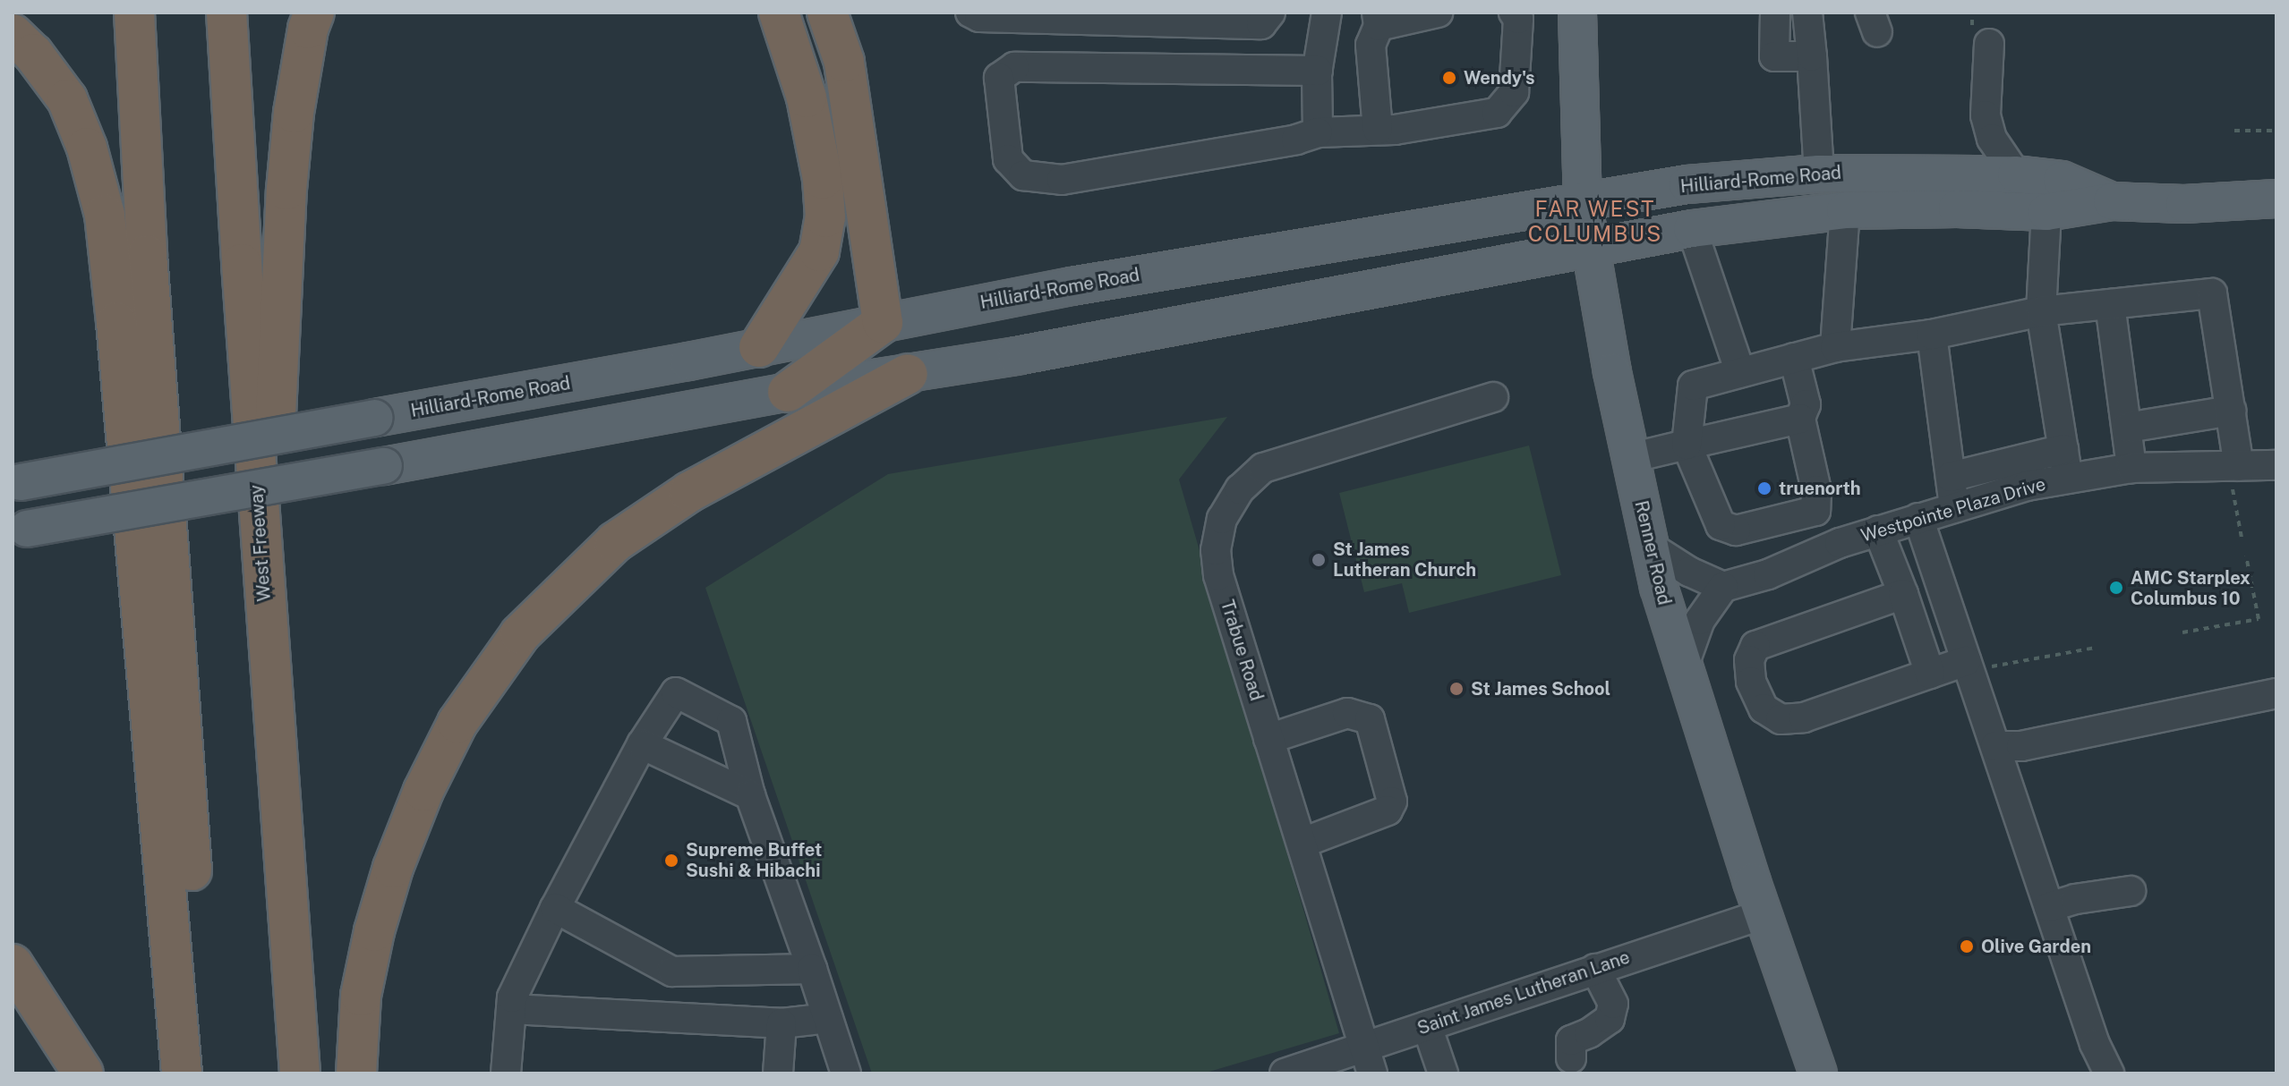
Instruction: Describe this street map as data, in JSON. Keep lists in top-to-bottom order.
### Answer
{
  "streets": {
    "highway": ["West Freeway"],
    "main road": ["Hilliard-Rome Road", "Renner Road"],
    "street": ["Westpointe Plaza Drive", "Trabue Road", "Saint James Lutheran Lane"]
  },
  "crossings": [
    ["Hilliard-Rome Road", "Renner Road"],
    ["Renner Road", "Saint James Lutheran Lane"],
    ["Trabue Road", "Saint James Lutheran Lane"]
  ],
  "districts": ["FAR WEST COLUMBUS"],
  "places": [
    "Wendy's",
    "truenorth",
    "St James Lutheran Church",
    "AMC Starplex Columbus 10",
    "St James School",
    "Supreme Buffet Sushi & Hibachi",
    "Olive Garden"
  ]
}
